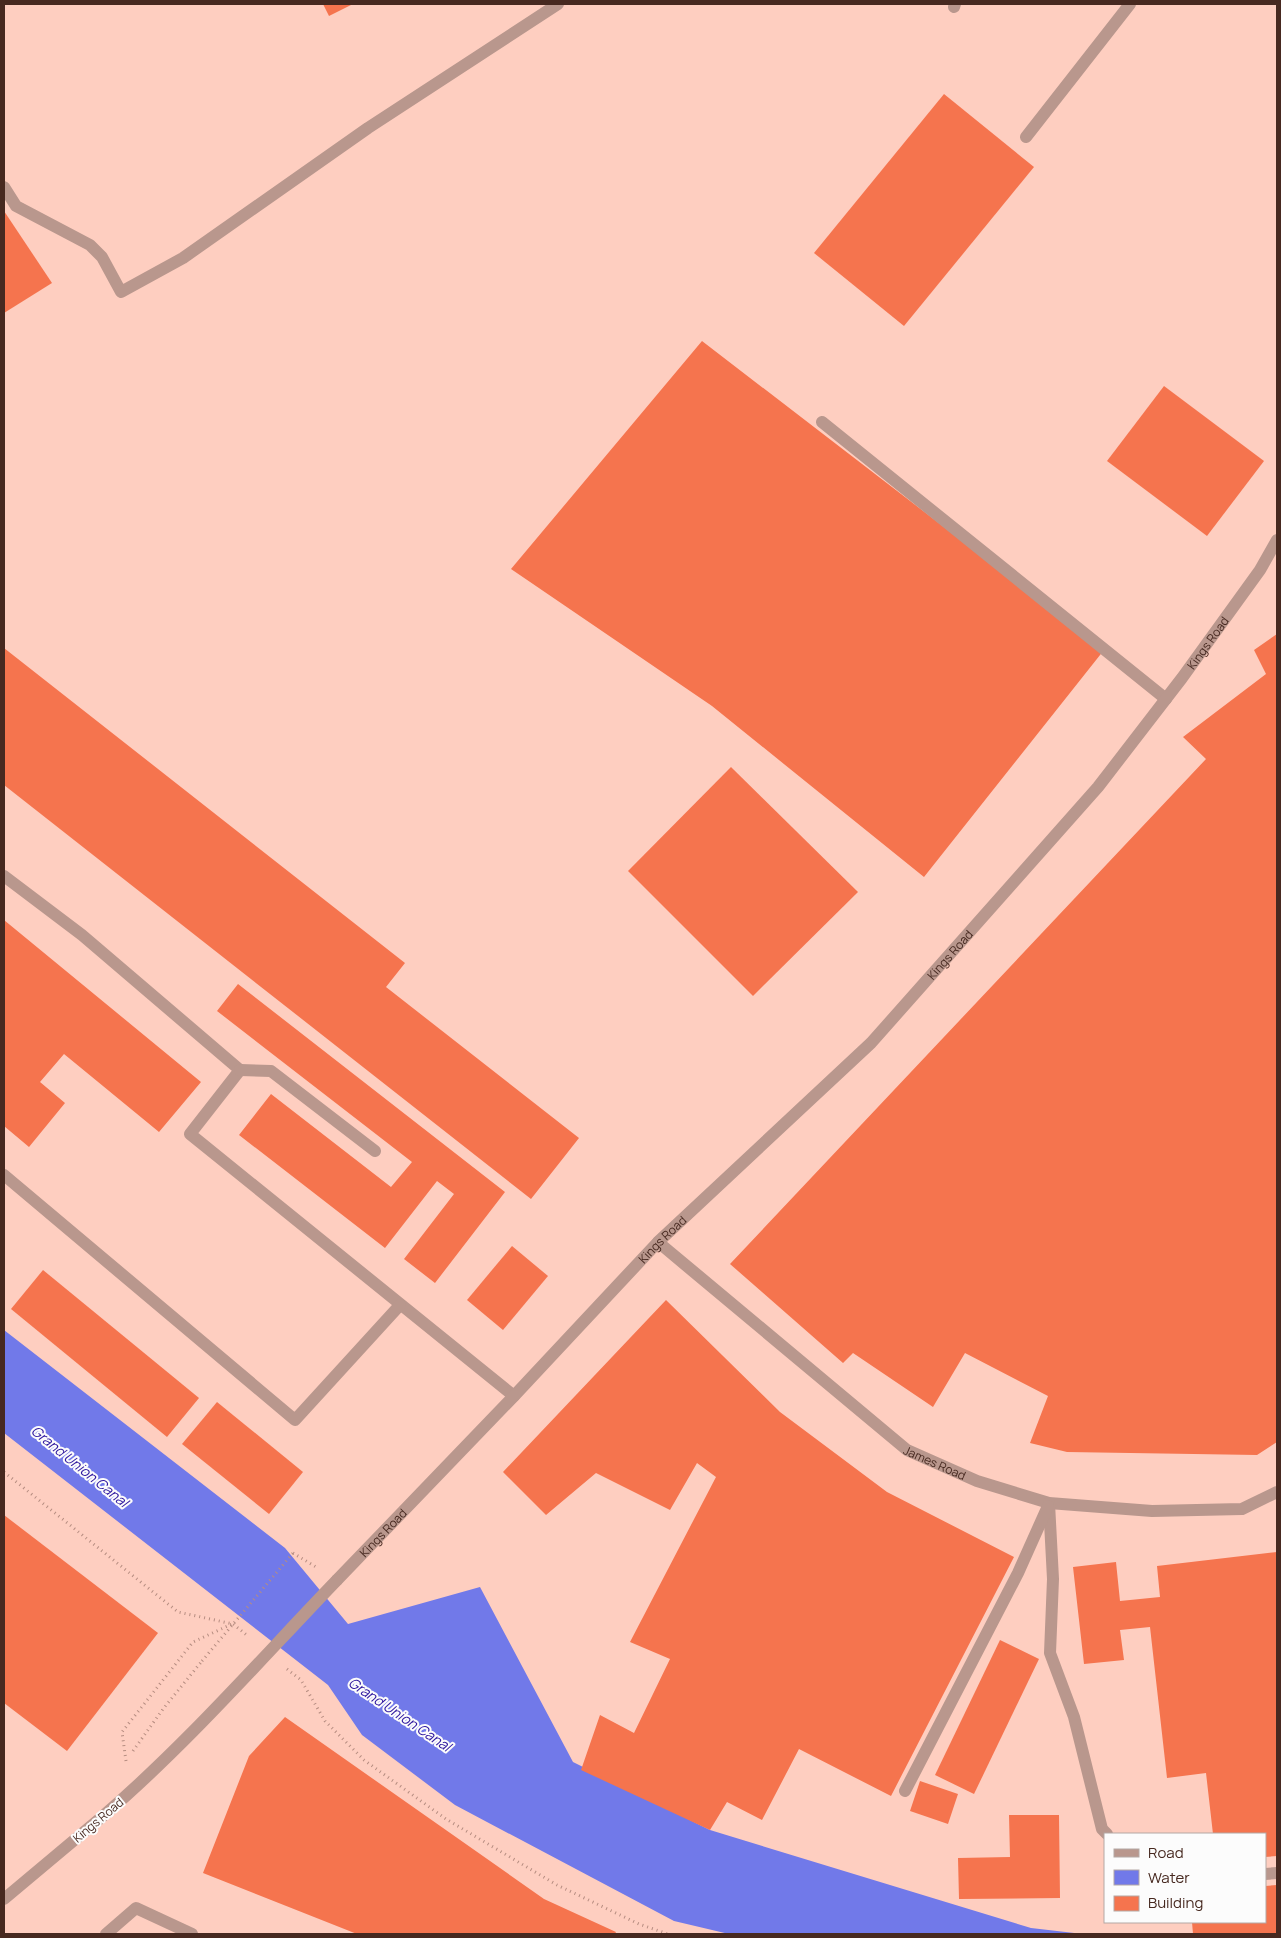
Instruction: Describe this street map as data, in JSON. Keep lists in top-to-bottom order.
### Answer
{
  "streets": {
    "street": ["Kings Road", "James Road"]
  },
  "crossings": [
    ["Kings Road", "James Road"]
  ],
  "water": ["Grand Union Canal"],
  "legend": ["Road", "Water", "Building"]
}
